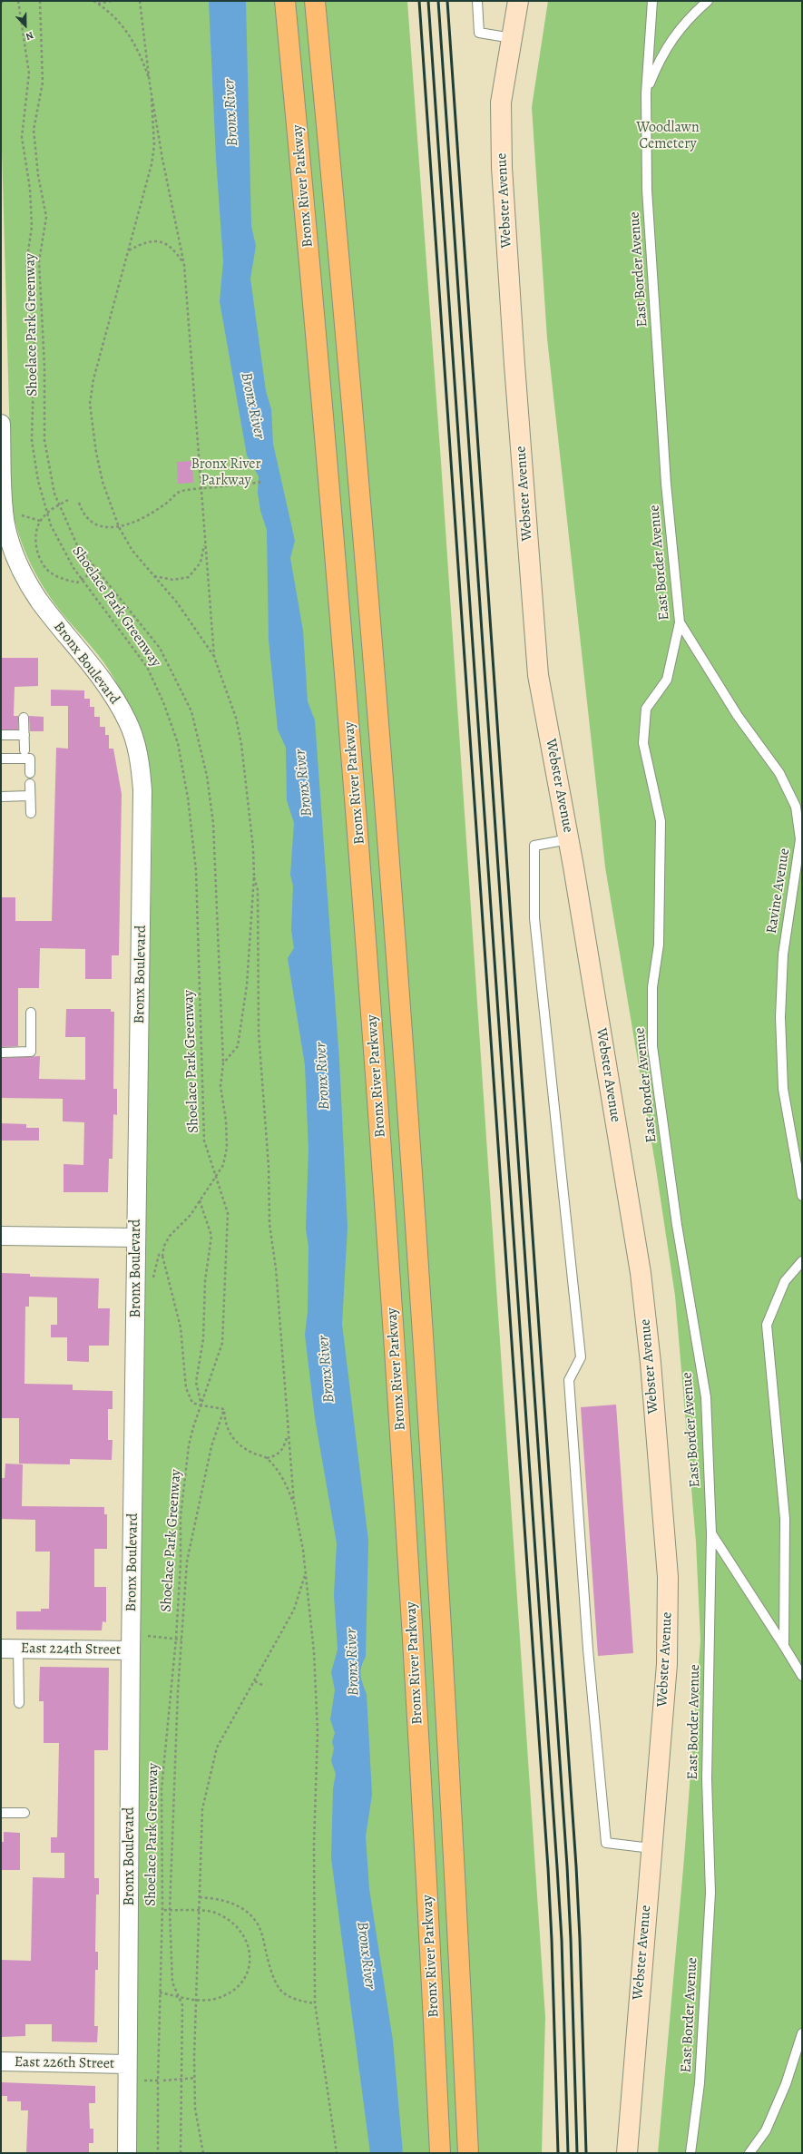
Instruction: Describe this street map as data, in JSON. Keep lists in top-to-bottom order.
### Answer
{
  "streets": {
    "highway": ["Bronx River Parkway"],
    "main road": ["Webster Avenue"],
    "street": ["Bronx Boulevard", "East 224th Street", "East 226th Street"],
    "lane": ["East Border Avenue", "Ravine Avenue"],
    "path": ["Shoelace Park Greenway"]
  },
  "crossings": [
    ["East Border Avenue", "Ravine Avenue"],
    ["Shoelace Park Greenway", "East 224th Street"],
    ["Bronx Boulevard", "East 224th Street"],
    ["Bronx Boulevard", "East 226th Street"]
  ],
  "water": ["Bronx River"],
  "parks": ["Woodlawn Cemetery", "Bronx River Parkway"],
  "north": "bottom"
}
